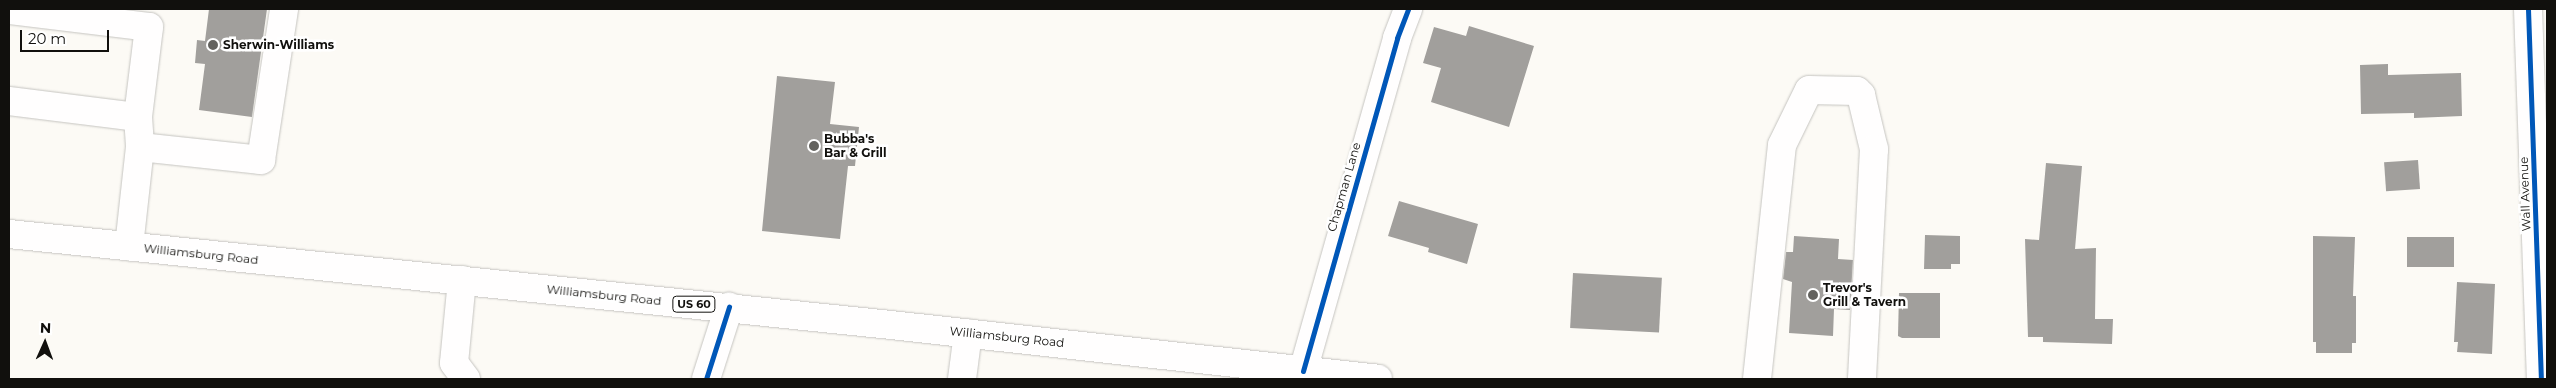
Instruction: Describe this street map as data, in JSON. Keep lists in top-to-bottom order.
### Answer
{
  "streets": {
    "main road": [
      "Chapman Lane",
      "Wall Avenue",
      "Williamsburg Road",
      "US 60"
    ]
  },
  "crossings": [
    ["Chapman Lane", "Williamsburg Road"]
  ],
  "places": ["Sherwin-Williams", "Bubba's Bar & Grill", "Trevor's Grill & Tavern"],
  "scale_bar": "20 m",
  "north": "top"
}
